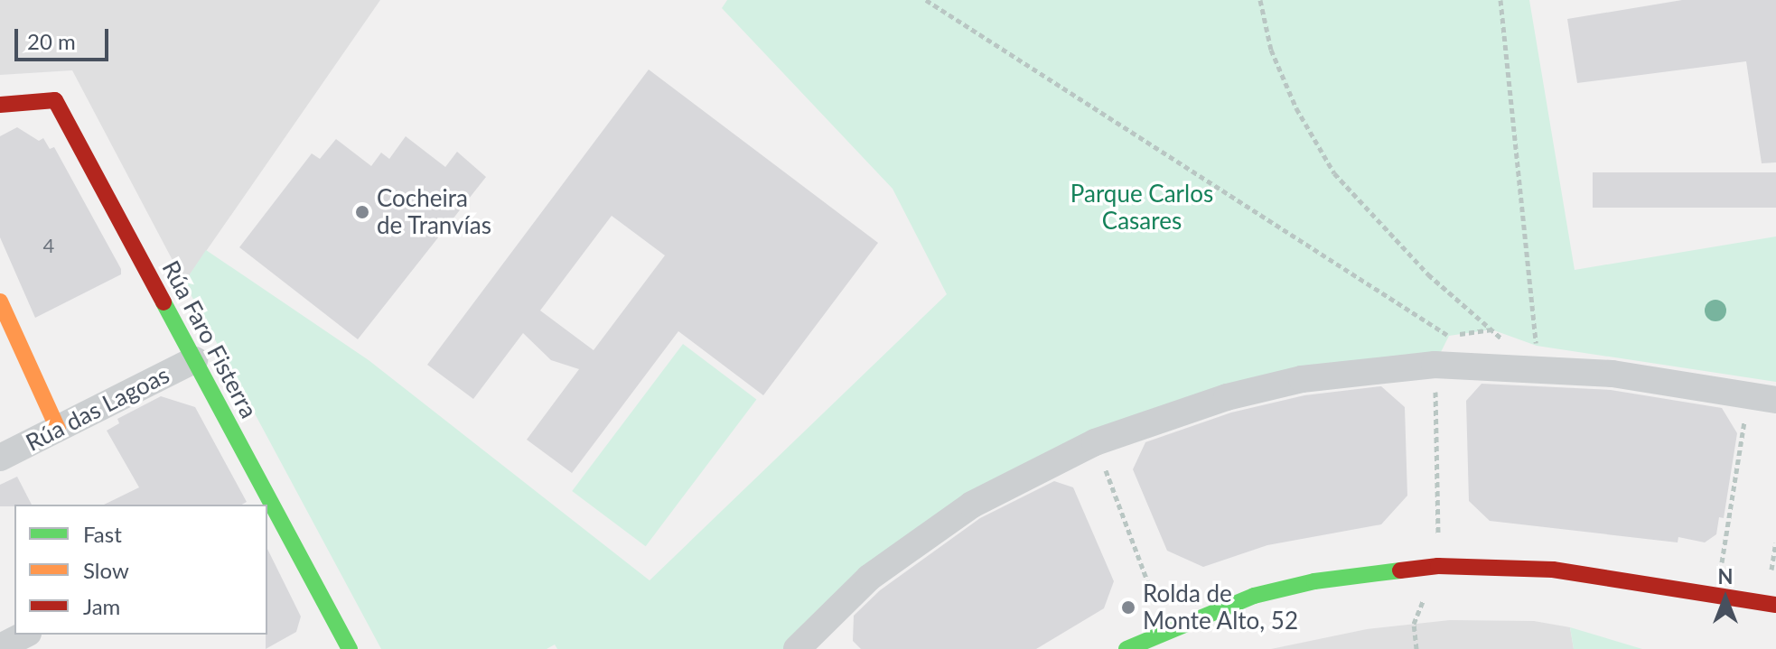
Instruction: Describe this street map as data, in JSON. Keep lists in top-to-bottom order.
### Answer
{
  "streets": {
    "street": ["Rúa Faro Fisterra", "Rúa das Lagoas"]
  },
  "crossings": [
    ["Rúa Faro Fisterra", "Rúa das Lagoas"]
  ],
  "parks": ["Parque Carlos Casares"],
  "places": ["Cocheira de Tranvías", "Rolda de Monte Alto, 52"],
  "house_numbers": ["4"],
  "legend": ["Fast", "Slow", "Jam"],
  "scale_bar": "20 m",
  "north": "top"
}
